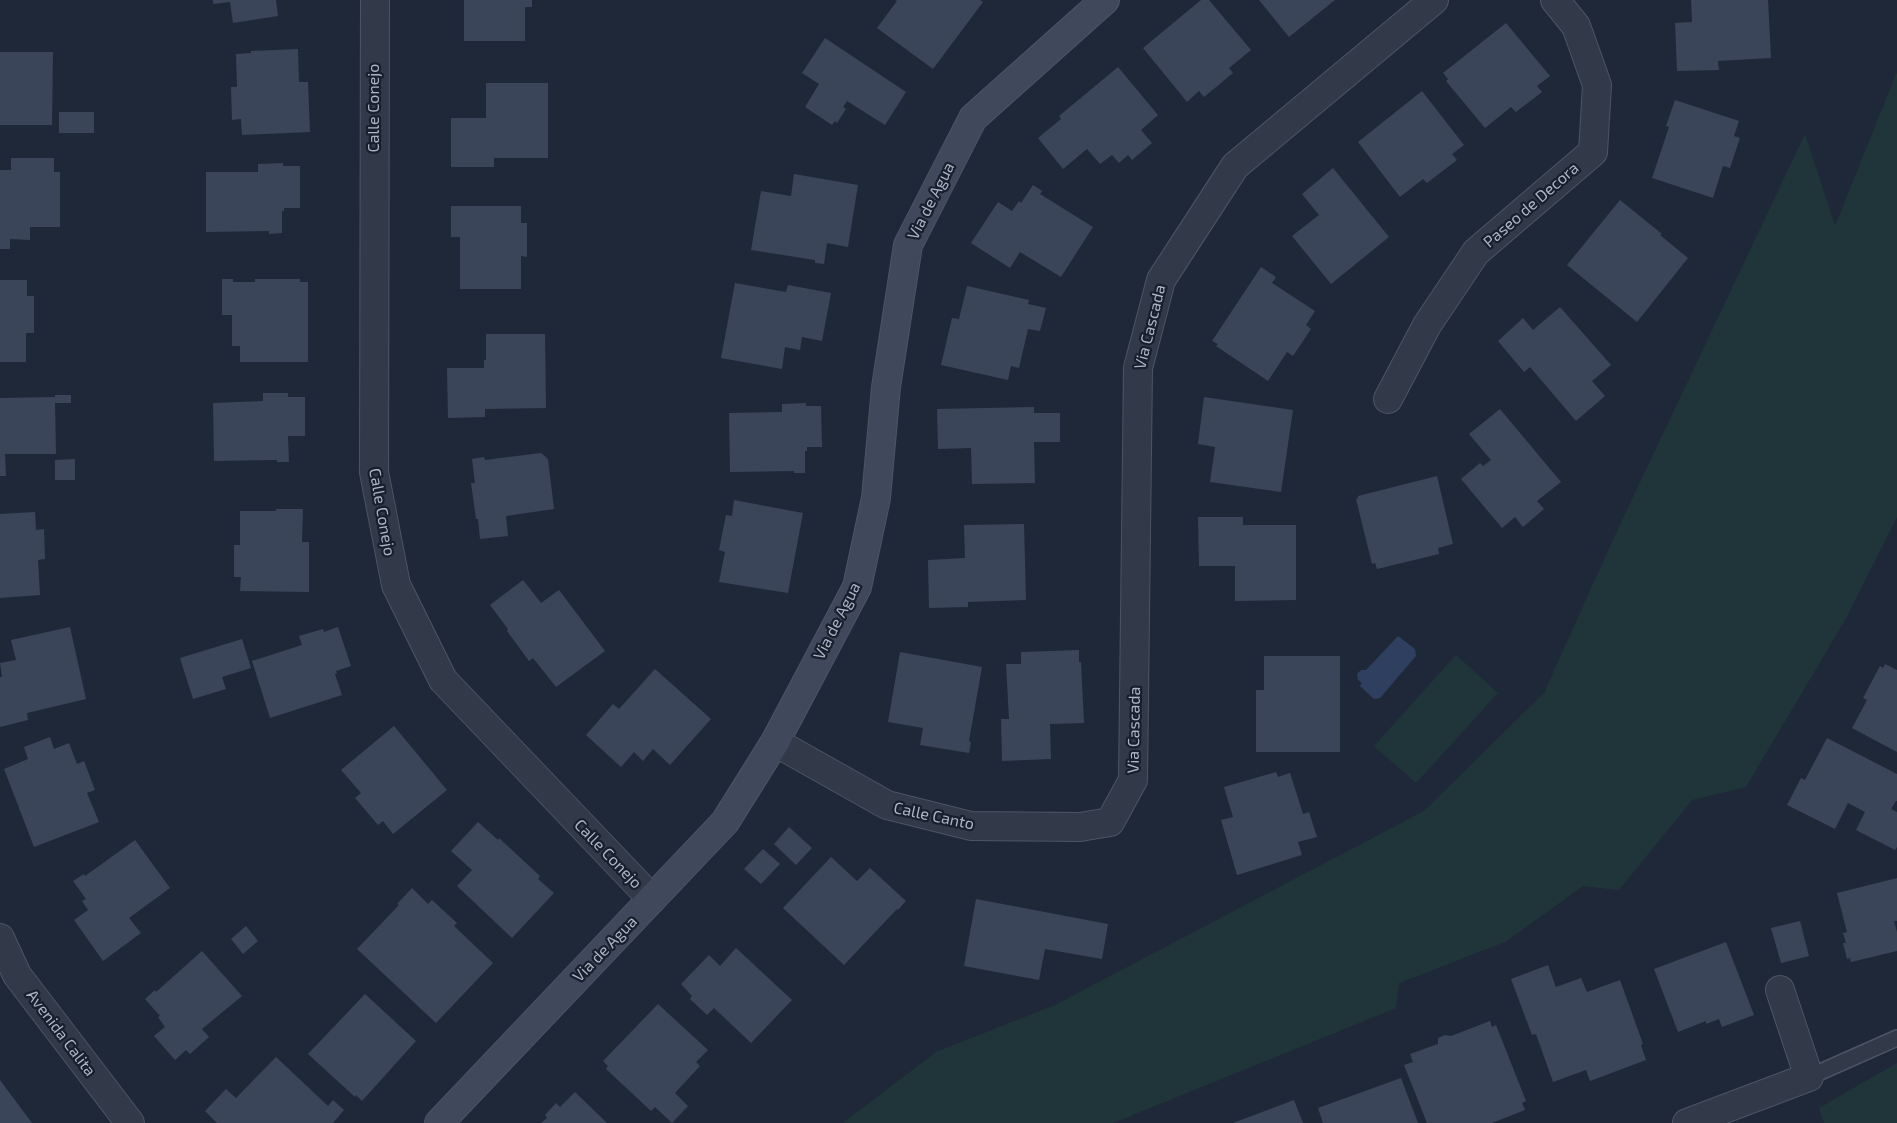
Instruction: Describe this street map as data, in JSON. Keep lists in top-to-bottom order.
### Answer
{
  "streets": {
    "street": [
      "Calle Conejo",
      "Via de Agua",
      "Paseo de Decora",
      "Via Cascada",
      "Calle Canto",
      "Avenida Calita"
    ]
  },
  "crossings": [
    ["Calle Conejo", "Via de Agua"],
    ["Via de Agua", "Calle Canto"],
    ["Via Cascada", "Calle Canto"]
  ]
}
